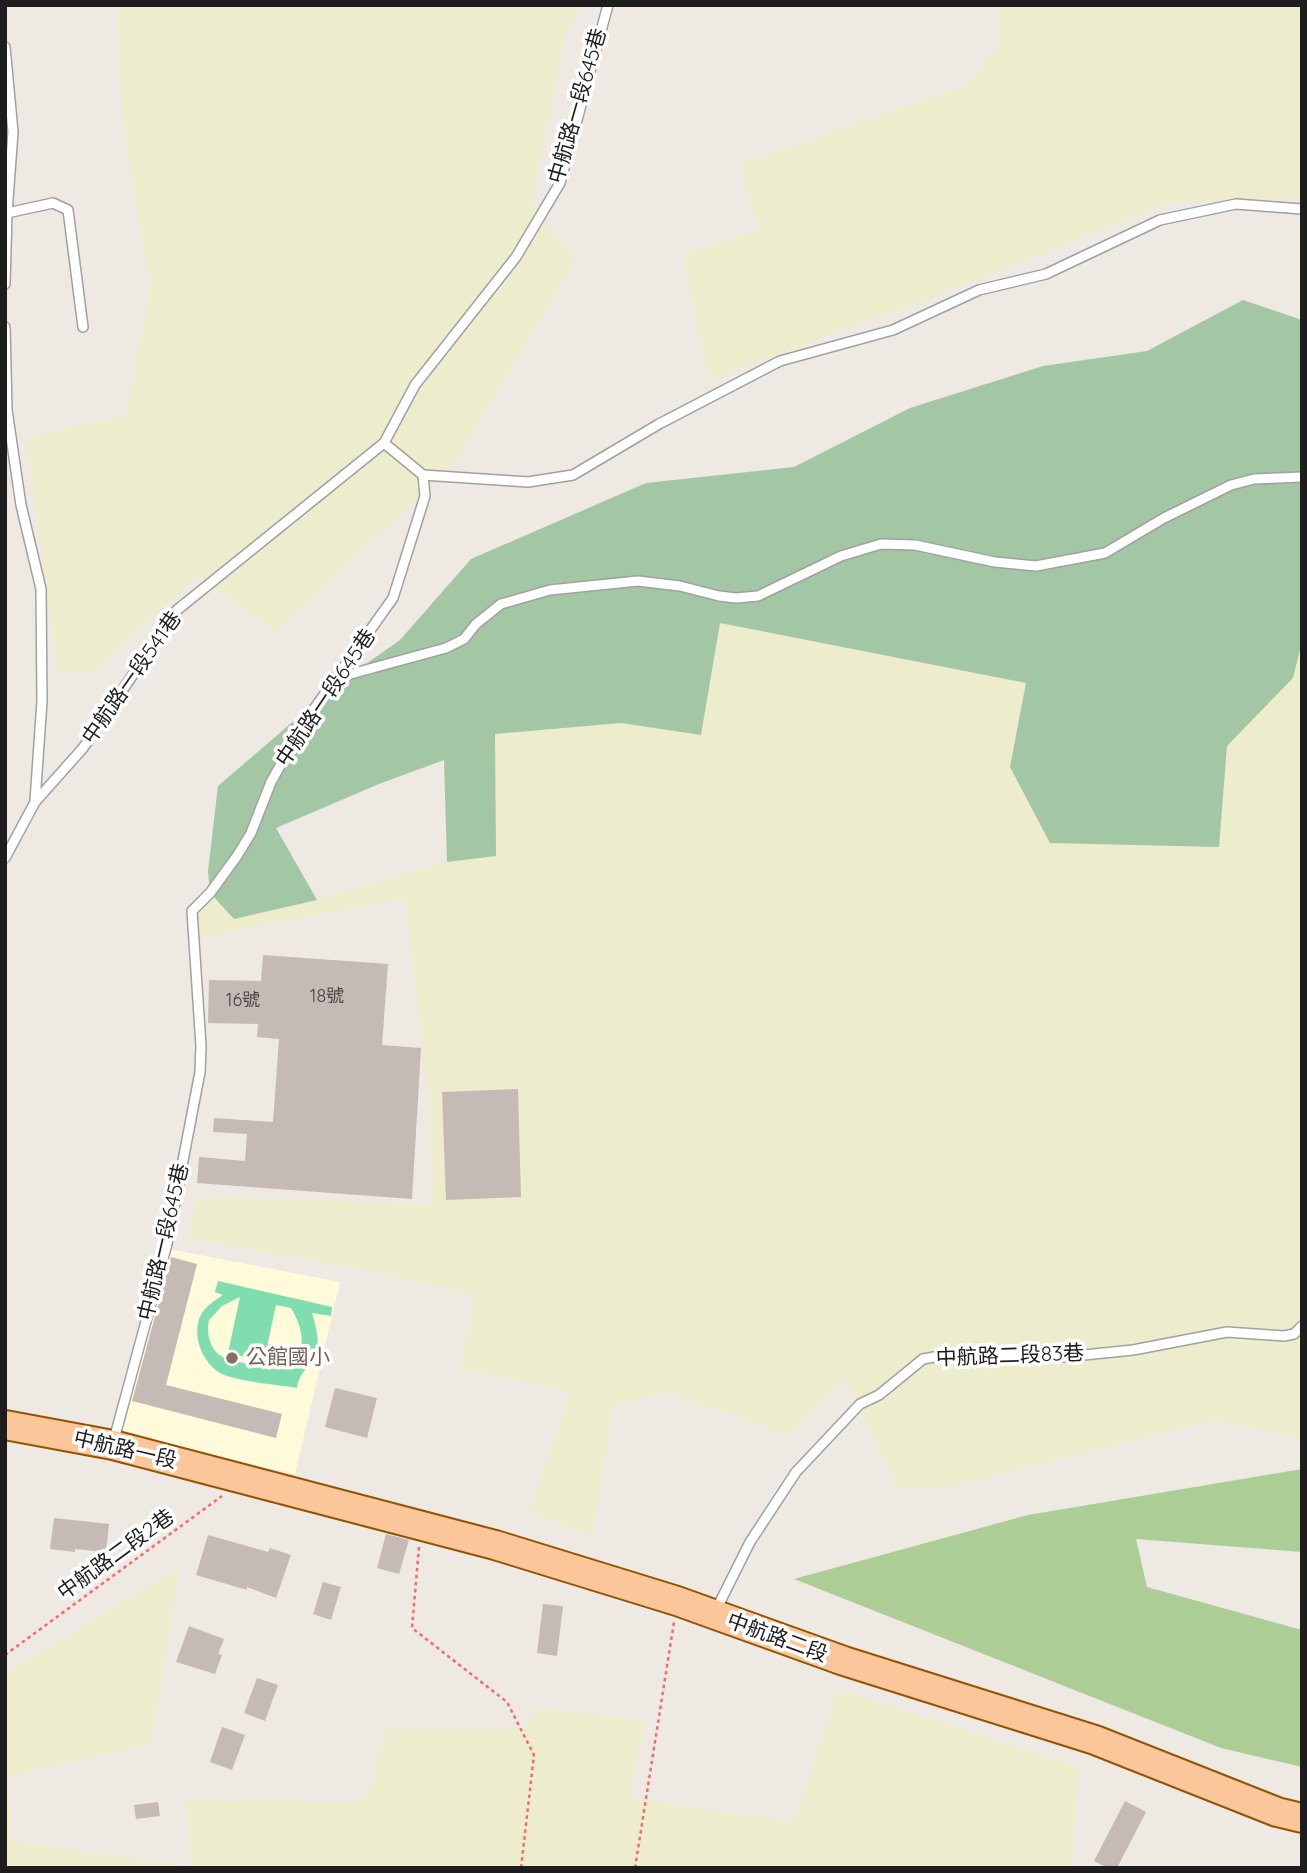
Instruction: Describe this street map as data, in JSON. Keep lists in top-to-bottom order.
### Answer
{
  "streets": {
    "main road": ["中航路一段", "中航路二段"],
    "lane": ["中航路一段645巷", "中航路一段541巷", "中航路二段83巷"],
    "path": ["中航路二段2巷"]
  },
  "crossings": [
    ["中航路一段645巷", "中航路一段541巷"],
    ["中航路一段645巷", "中航路一段"],
    ["中航路二段83巷", "中航路二段"],
    ["中航路一段", "中航路二段2巷"],
    ["中航路一段", "中航路二段"],
    ["中航路二段2巷", "中航路二段"]
  ],
  "places": ["公館國小"],
  "house_numbers": ["18號", "16號"]
}
